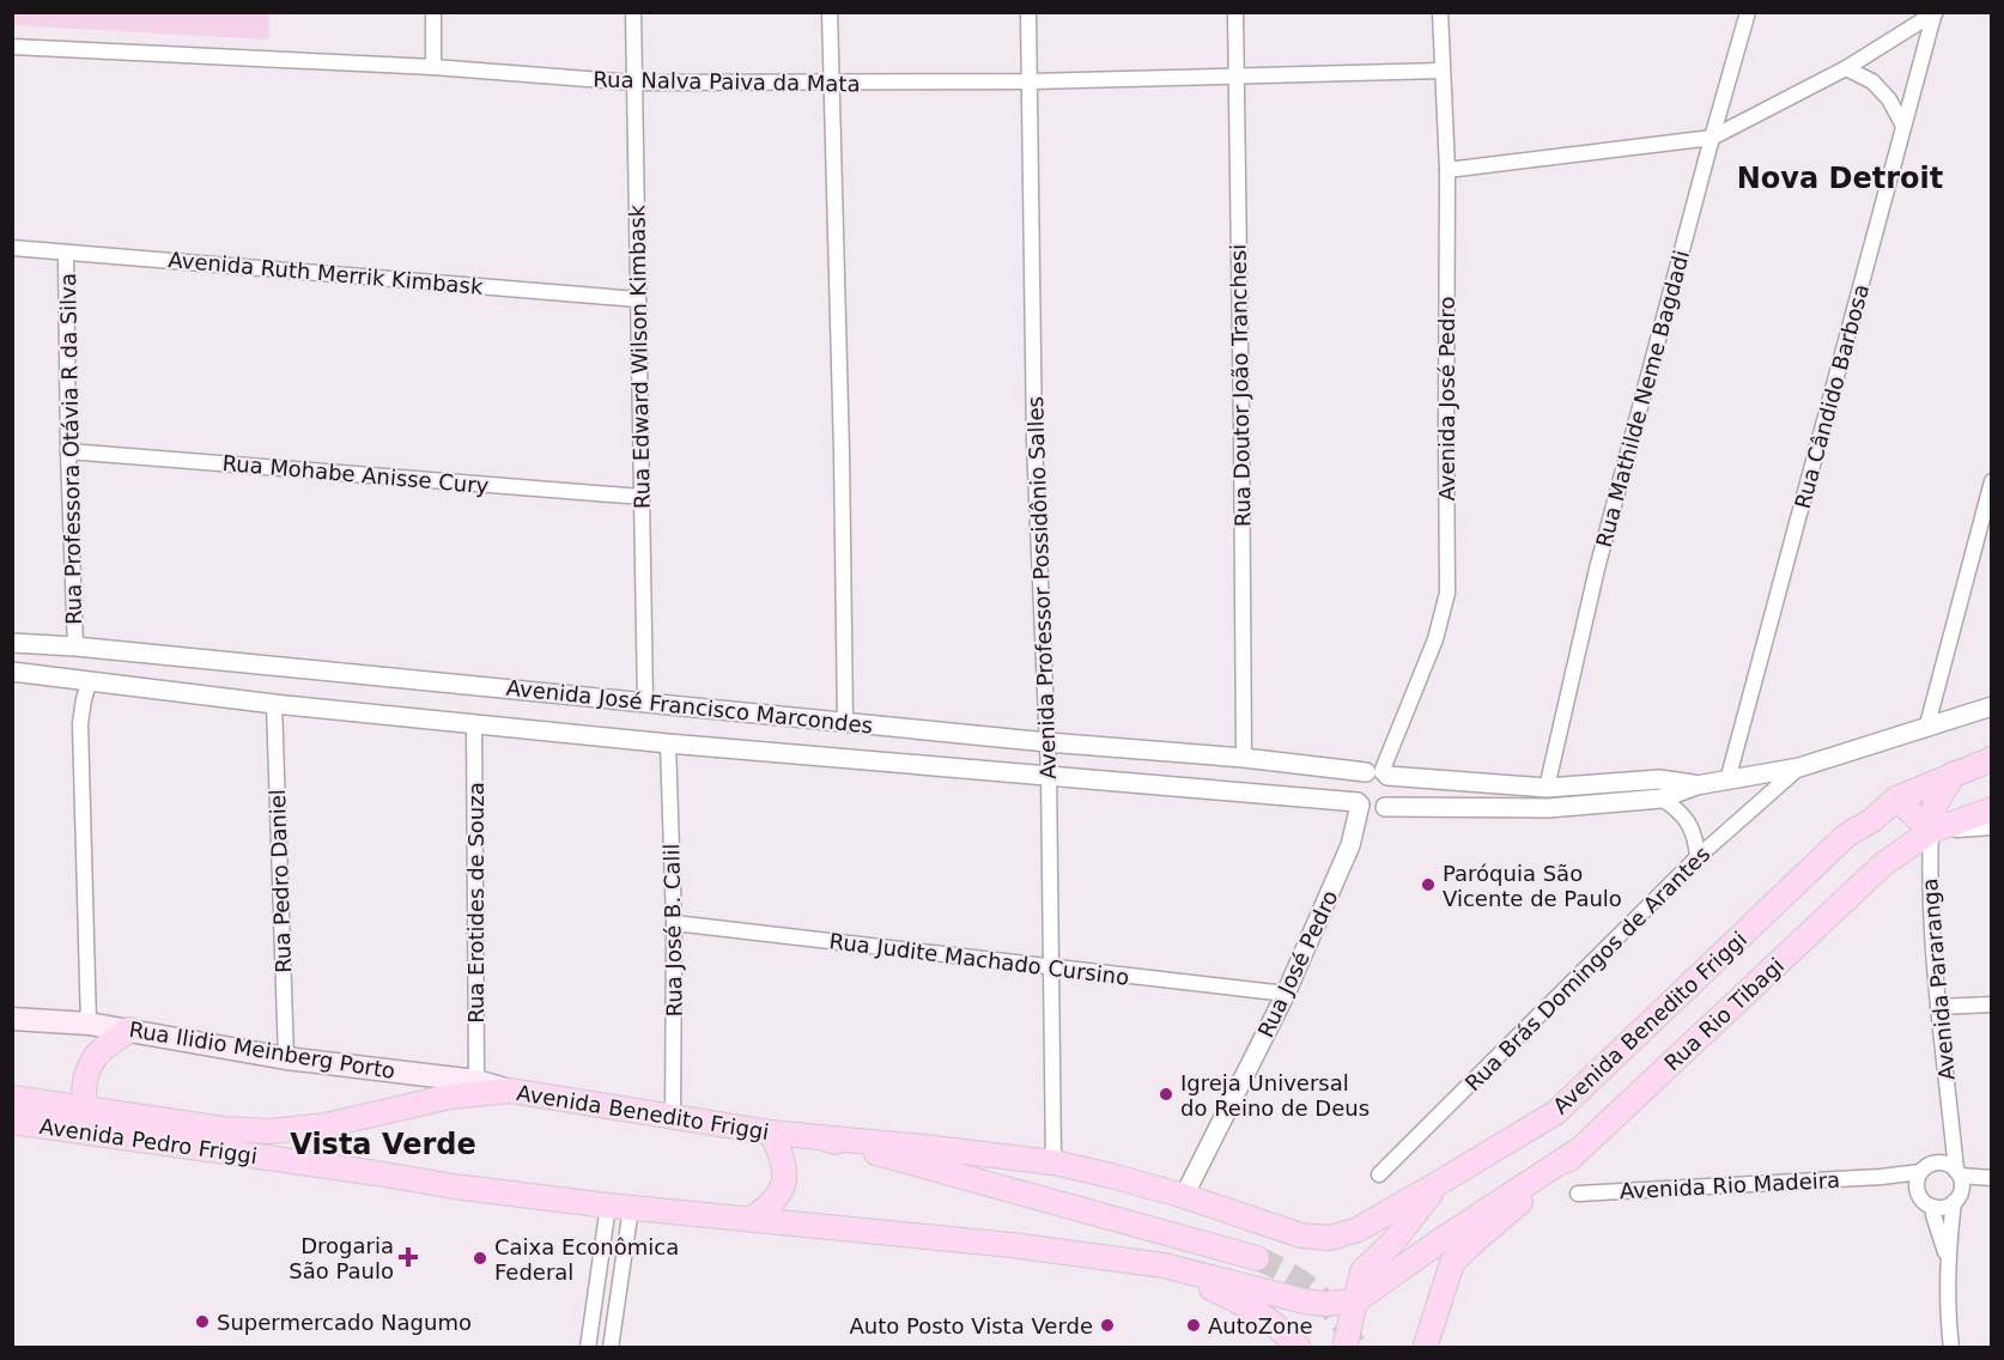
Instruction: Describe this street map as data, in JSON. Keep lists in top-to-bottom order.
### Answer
{
  "streets": {
    "main road": [
      "Rua Rio Tibagi",
      "Avenida Benedito Friggi",
      "Rua Ilidio Meinberg Porto",
      "Avenida Pedro Friggi"
    ],
    "street": [
      "Rua Nalva Paiva da Mata",
      "Avenida Ruth Merrik Kimbask",
      "Rua Edward Wilson Kimbask",
      "Rua Doutor João Tranchesi",
      "Rua Cândido Barbosa",
      "Avenida José Pedro",
      "Rua Mathilde Neme Bagdadi",
      "Rua Professora Otávia R da Silva",
      "Rua Mohabe Anisse Cury",
      "Avenida Professor Possidônio Salles",
      "Avenida José Francisco Marcondes",
      "Rua Pedro Daniel",
      "Rua Erotides de Souza",
      "Rua José B. Calil",
      "Rua Judite Machado Cursino",
      "Rua José Pedro",
      "Rua Brás Domingos de Arantes",
      "Avenida Pararanga",
      "Avenida Rio Madeira"
    ]
  },
  "crossings": [
    ["Rua Nalva Paiva da Mata", "Rua Edward Wilson Kimbask"],
    ["Rua Nalva Paiva da Mata", "Rua Doutor João Tranchesi"],
    ["Rua Nalva Paiva da Mata", "Avenida José Pedro"],
    ["Rua Nalva Paiva da Mata", "Avenida Professor Possidônio Salles"],
    ["Avenida Ruth Merrik Kimbask", "Rua Edward Wilson Kimbask"],
    ["Avenida Ruth Merrik Kimbask", "Rua Professora Otávia R da Silva"],
    ["Rua Edward Wilson Kimbask", "Rua Mohabe Anisse Cury"],
    ["Rua Edward Wilson Kimbask", "Avenida José Francisco Marcondes"],
    ["Rua Doutor João Tranchesi", "Avenida José Francisco Marcondes"],
    ["Rua Cândido Barbosa", "Avenida José Francisco Marcondes"],
    ["Avenida José Pedro", "Avenida José Francisco Marcondes"],
    ["Rua Mathilde Neme Bagdadi", "Avenida José Francisco Marcondes"],
    ["Rua Professora Otávia R da Silva", "Rua Mohabe Anisse Cury"],
    ["Rua Professora Otávia R da Silva", "Avenida José Francisco Marcondes"],
    ["Avenida Professor Possidônio Salles", "Avenida José Francisco Marcondes"],
    ["Avenida Professor Possidônio Salles", "Rua Judite Machado Cursino"],
    ["Avenida Professor Possidônio Salles", "Avenida Benedito Friggi"],
    ["Avenida José Francisco Marcondes", "Rua Pedro Daniel"],
    ["Avenida José Francisco Marcondes", "Rua Erotides de Souza"],
    ["Avenida José Francisco Marcondes", "Rua José B. Calil"],
    ["Avenida José Francisco Marcondes", "Rua José Pedro"],
    ["Avenida José Francisco Marcondes", "Rua Brás Domingos de Arantes"],
    ["Rua Pedro Daniel", "Rua Ilidio Meinberg Porto"],
    ["Rua Erotides de Souza", "Rua Ilidio Meinberg Porto"],
    ["Rua José B. Calil", "Rua Judite Machado Cursino"],
    ["Rua José B. Calil", "Avenida Benedito Friggi"],
    ["Rua Judite Machado Cursino", "Rua José Pedro"],
    ["Rua José Pedro", "Avenida Benedito Friggi"],
    ["Avenida Pararanga", "Rua Rio Tibagi"],
    ["Avenida Pararanga", "Avenida Rio Madeira"],
    ["Avenida Benedito Friggi", "Rua Ilidio Meinberg Porto"],
    ["Avenida Benedito Friggi", "Avenida Pedro Friggi"]
  ],
  "districts": ["Nova Detroit", "Vista Verde"],
  "places": {
    "other": [
      "Paróquia São Vicente de Paulo",
      "Igreja Universal do Reino de Deus",
      "Caixa Econômica Federal",
      "Supermercado Nagumo",
      "Auto Posto Vista Verde",
      "AutoZone"
    ],
    "health": ["Drogaria São Paulo"]
  }
}
